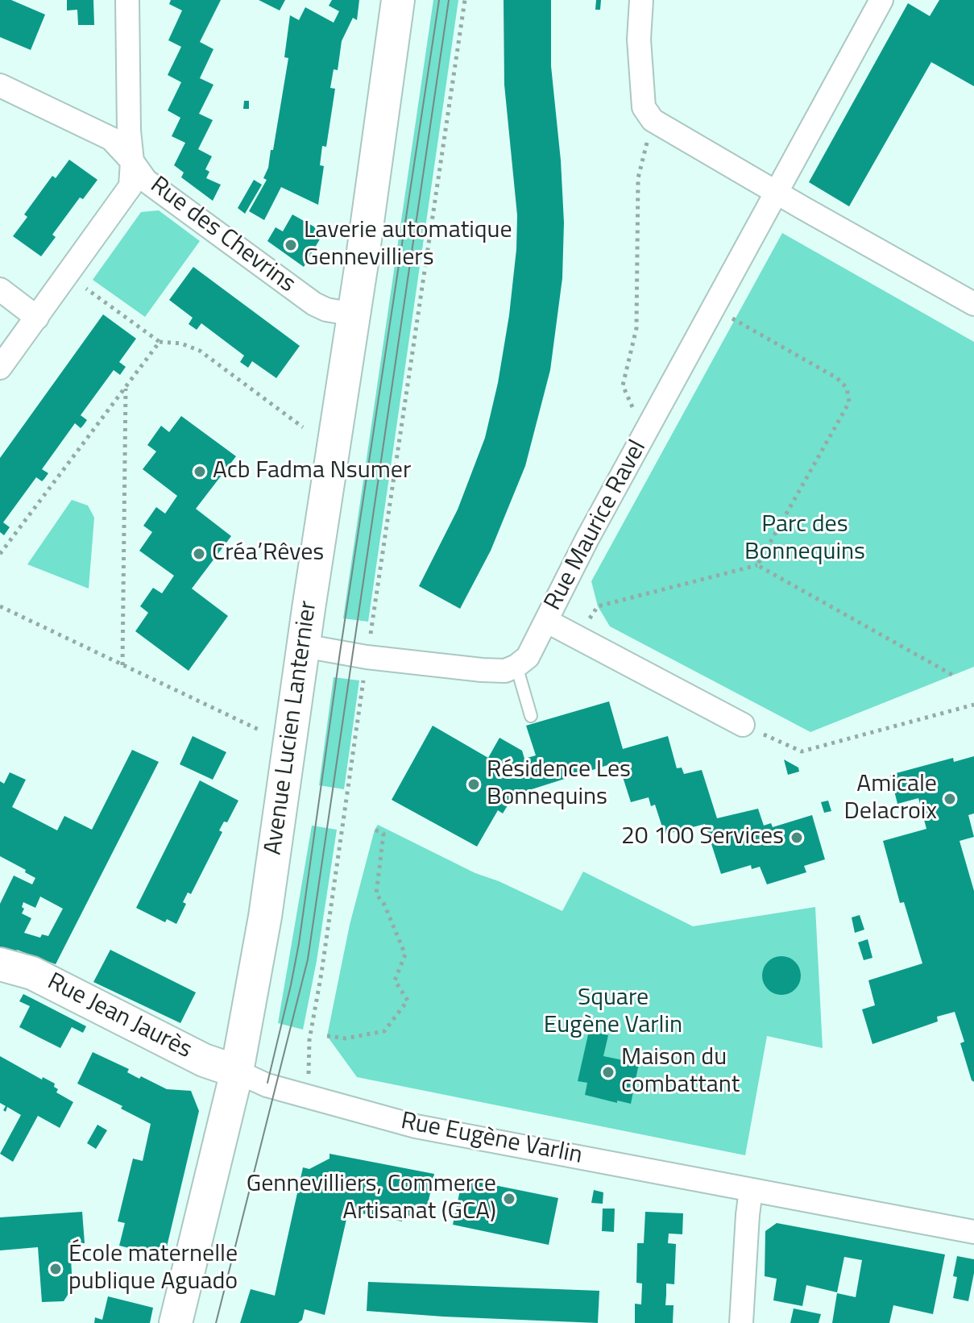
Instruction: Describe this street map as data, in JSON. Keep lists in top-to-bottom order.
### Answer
{
  "streets": {
    "main road": ["Avenue Lucien Lanternier", "Rue Jean Jaurès"],
    "street": ["Rue des Chevrins", "Rue Maurice Ravel", "Rue Eugène Varlin"]
  },
  "crossings": [
    ["Rue des Chevrins", "Avenue Lucien Lanternier"],
    ["Avenue Lucien Lanternier", "Rue Jean Jaurès"],
    ["Avenue Lucien Lanternier", "Rue Eugène Varlin"],
    ["Rue Jean Jaurès", "Rue Eugène Varlin"]
  ],
  "parks": ["Parc des Bonnequins", "Square Eugène Varlin"],
  "places": [
    "Laverie automatique Gennevilliers",
    "Acb Fadma Nsumer",
    "Créa’Rêves",
    "Résidence Les Bonnequins",
    "Amicale Delacroix",
    "20 100 Services",
    "Maison du combattant",
    "Gennevilliers, Commerce Artisanat (GCA)",
    "École maternelle publique Aguado"
  ]
}
